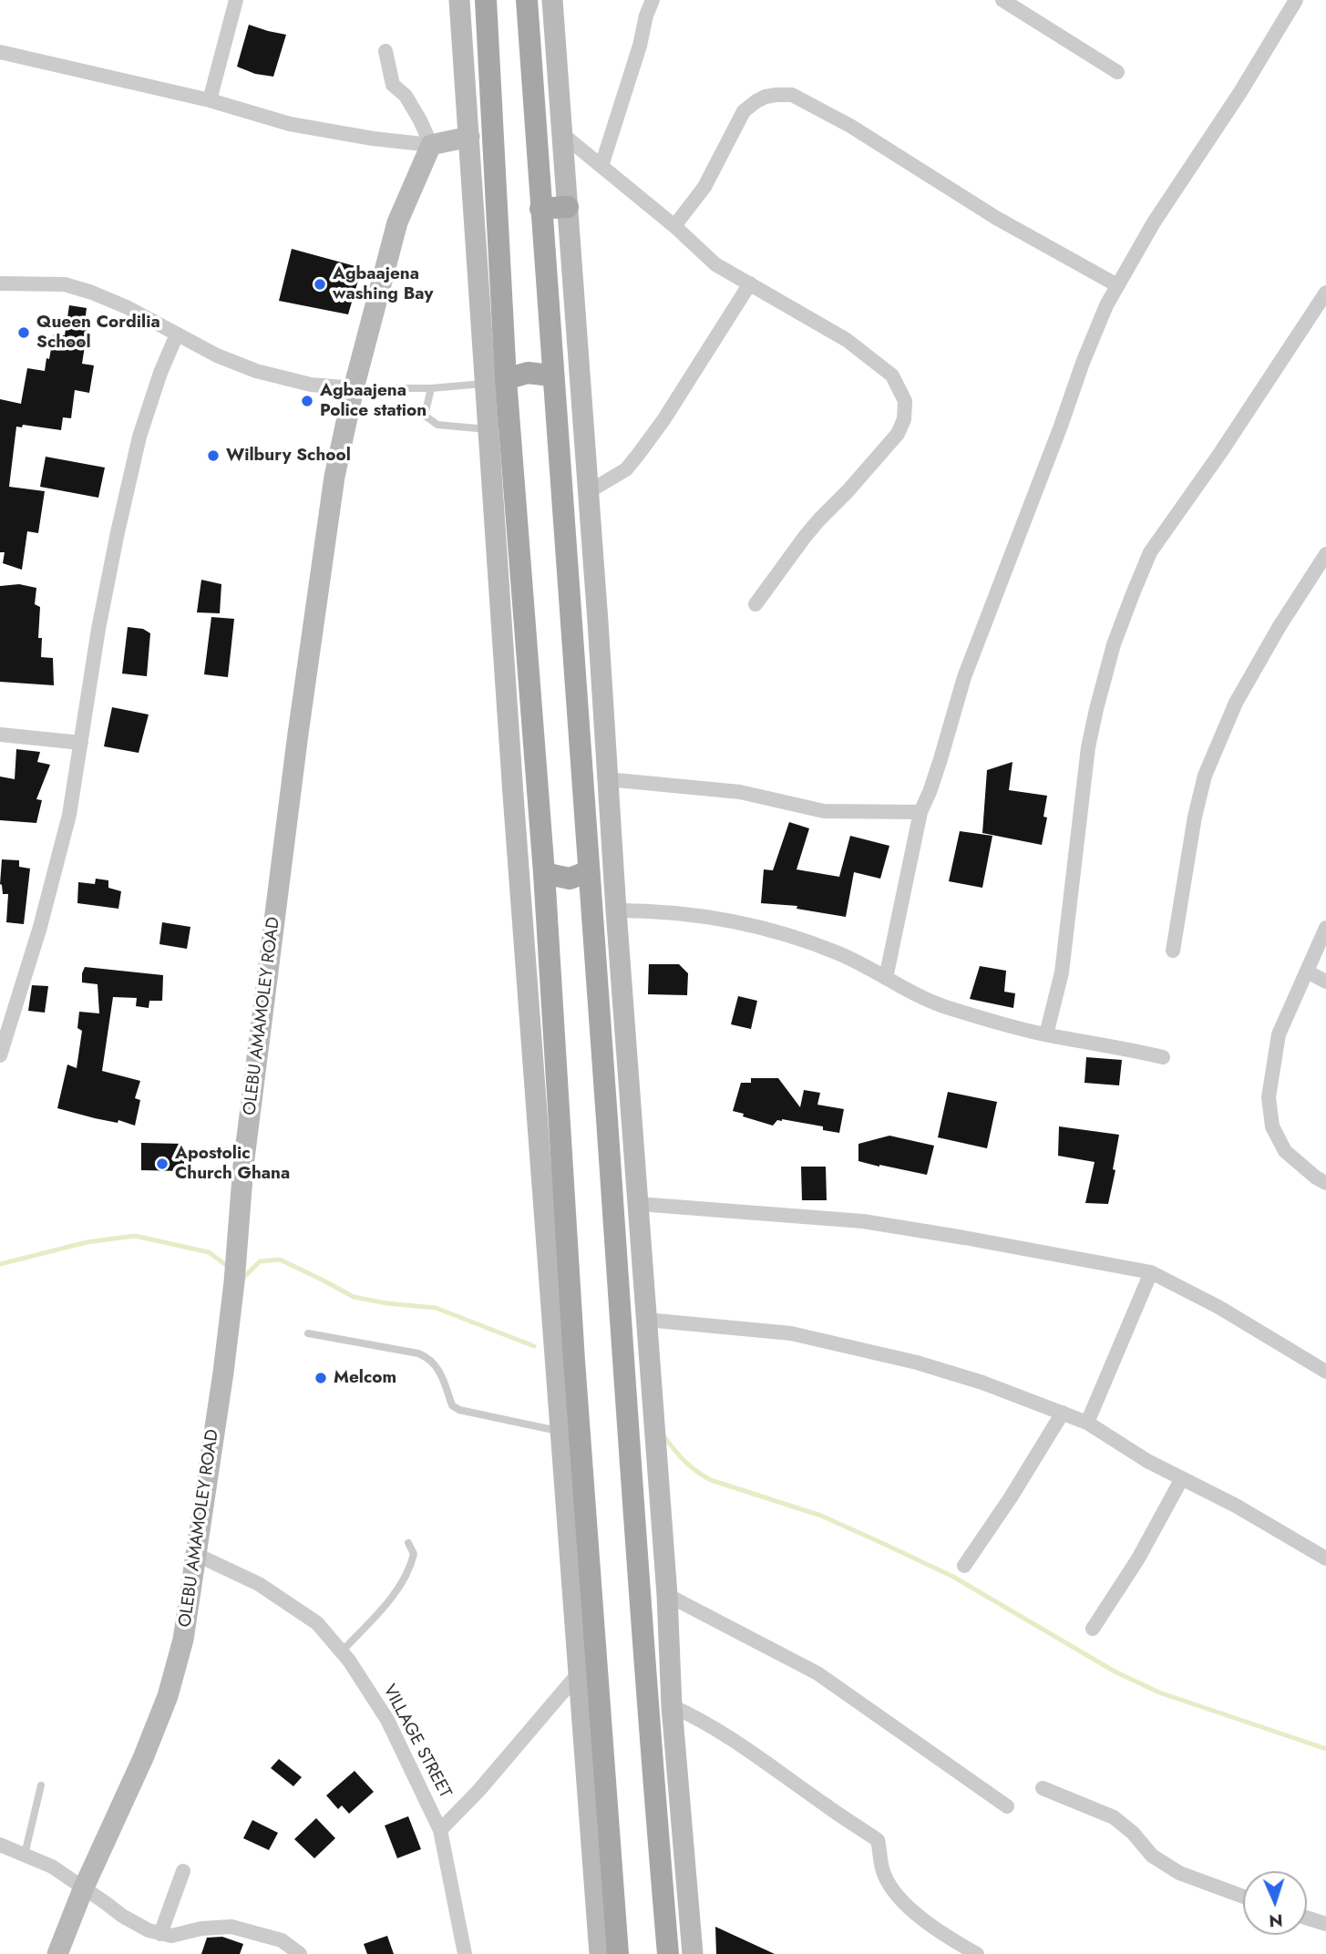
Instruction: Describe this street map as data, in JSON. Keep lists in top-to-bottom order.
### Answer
{
  "streets": {
    "street": ["OLEBU AMAMOLEY ROAD", "VILLAGE STREET"]
  },
  "crossings": [
    ["OLEBU AMAMOLEY ROAD", "VILLAGE STREET"]
  ],
  "places": [
    "Agbaajena washing Bay",
    "Queen Cordilia School",
    "Agbaajena Police station",
    "Wilbury School",
    "Apostolic Church Ghana",
    "Melcom"
  ],
  "north": "bottom"
}
